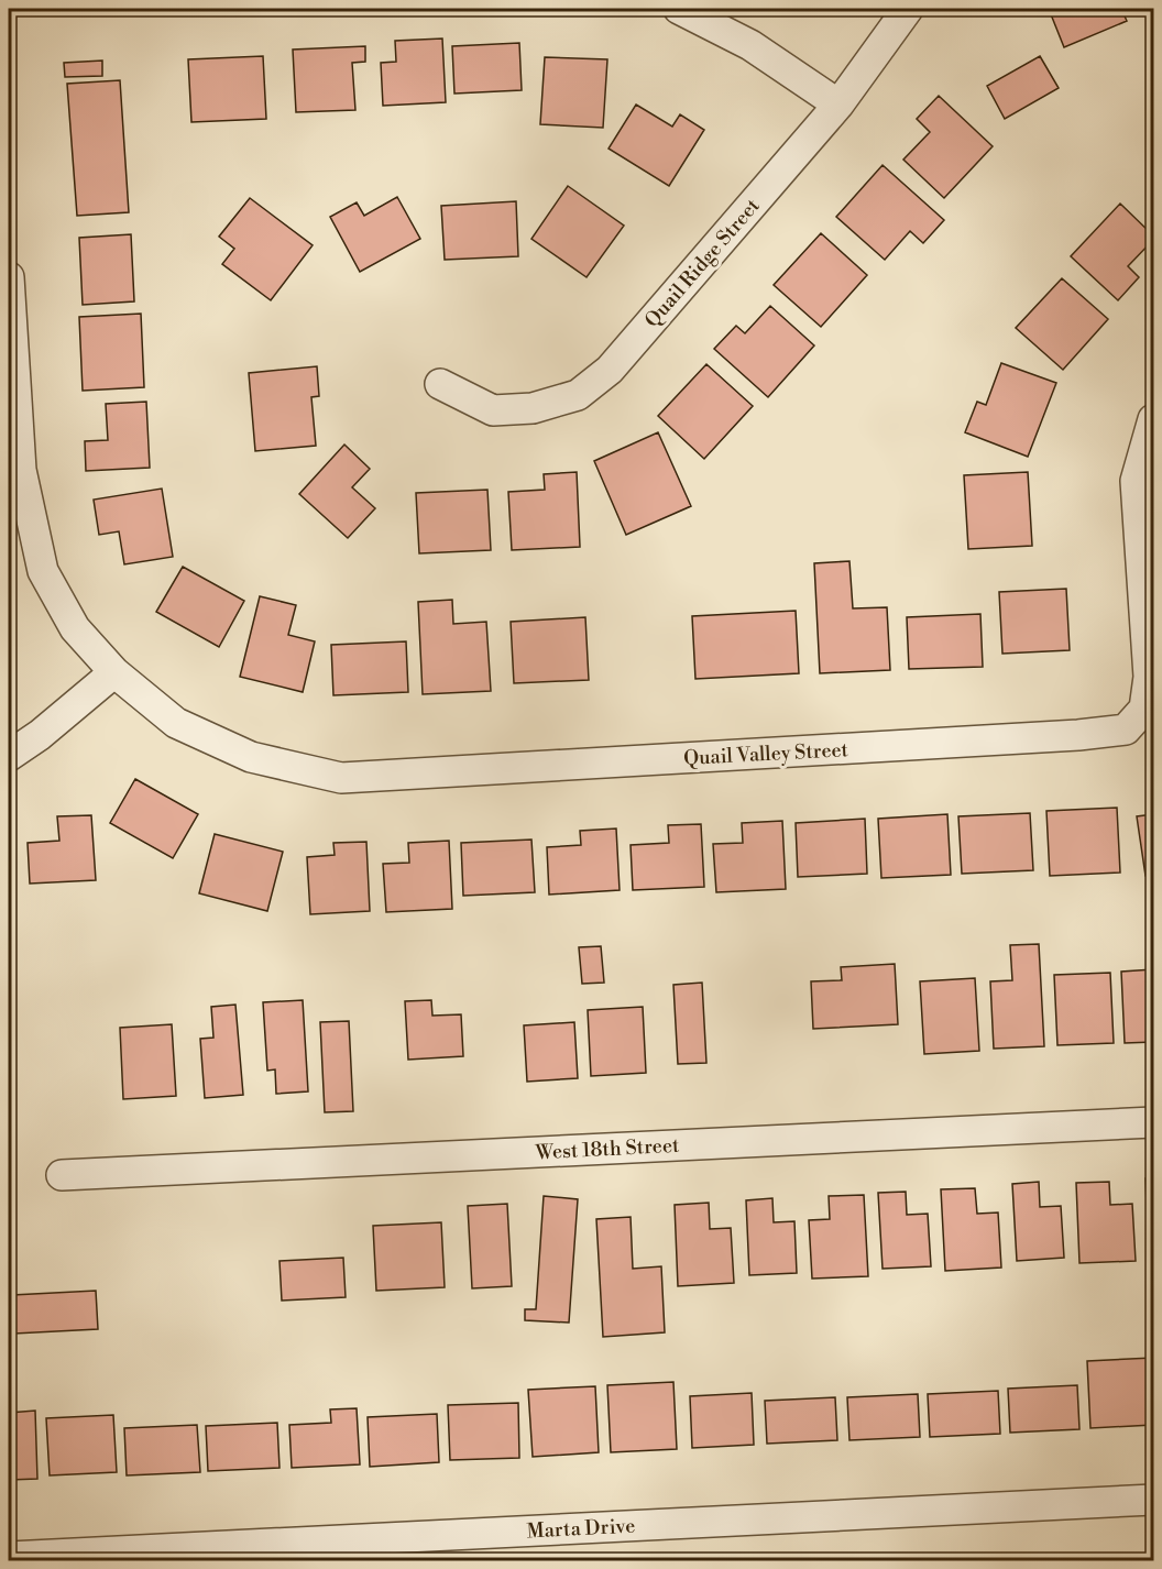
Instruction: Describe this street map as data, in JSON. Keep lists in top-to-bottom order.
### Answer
{
  "streets": {
    "street": [
      "Quail Ridge Street",
      "Quail Valley Street",
      "West 18th Street",
      "Marta Drive"
    ]
  }
}
